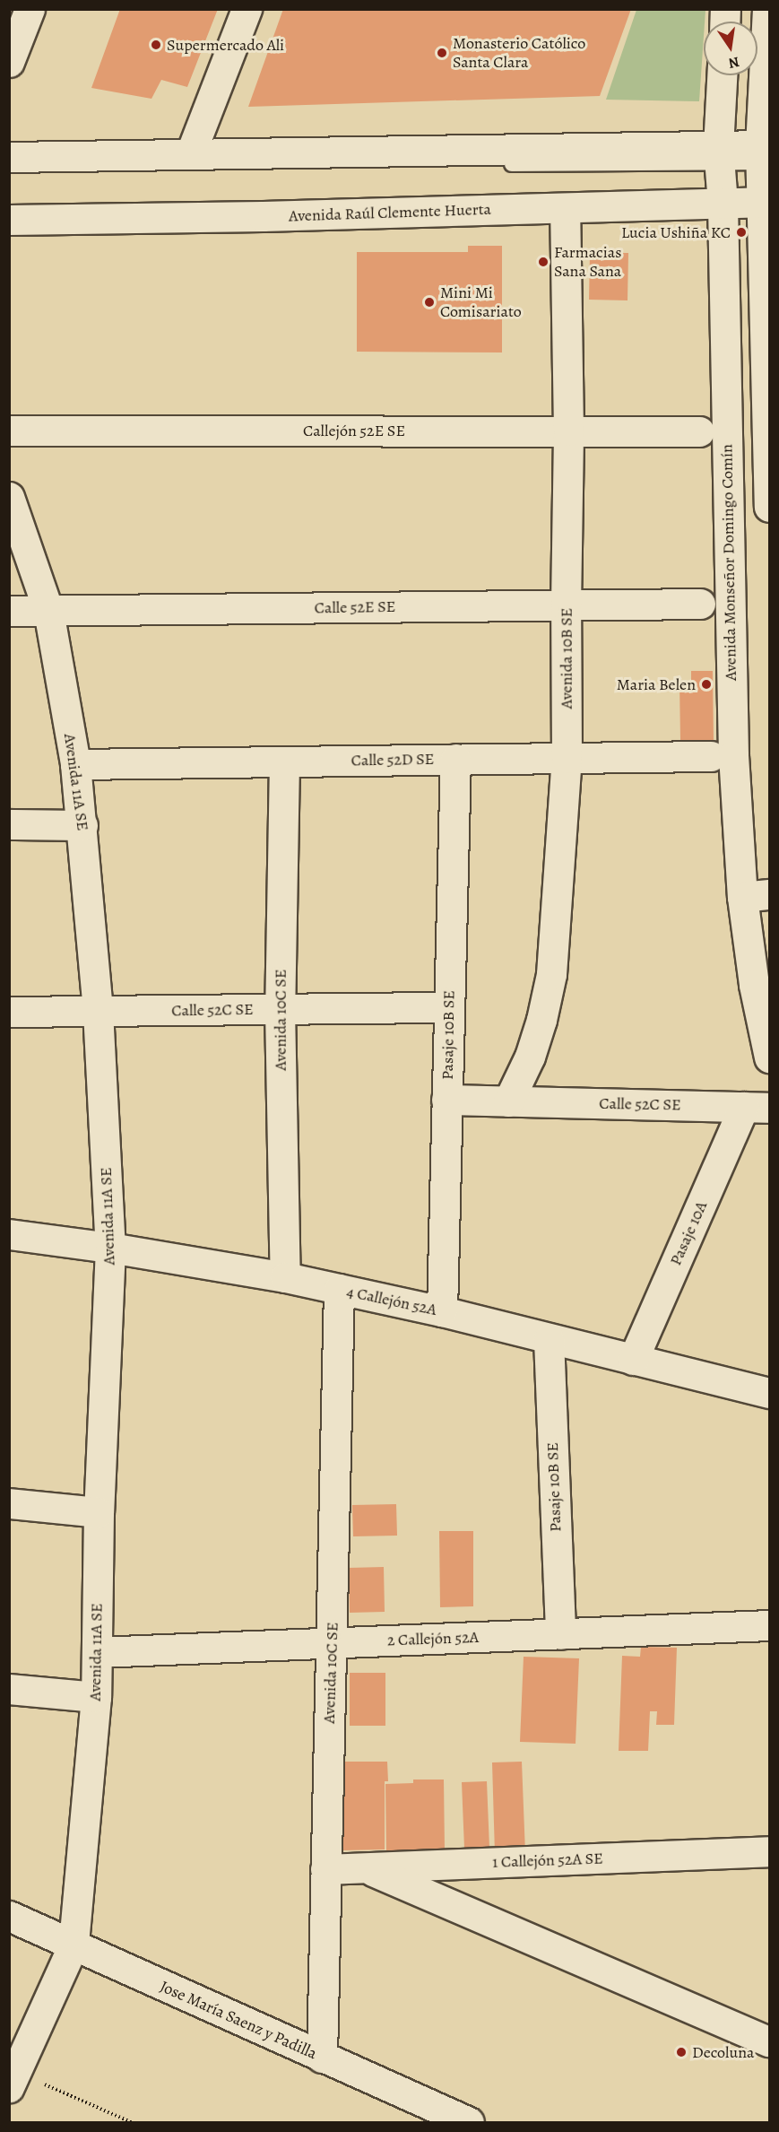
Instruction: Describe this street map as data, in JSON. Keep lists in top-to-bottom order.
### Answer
{
  "streets": {
    "street": [
      "Avenida Raúl Clemente Huerta",
      "Callejón 52E SE",
      "Avenida Monseñor Domingo Comín",
      "Calle 52E SE",
      "Avenida 10B SE",
      "Calle 52D SE",
      "Avenida 11A SE",
      "Calle 52C SE",
      "Avenida 10C SE",
      "Pasaje 10B SE",
      "Pasaje 10A",
      "4 Callejón 52A",
      "2 Callejón 52A",
      "1 Callejón 52A SE",
      "Jose María Saenz y Padilla"
    ]
  },
  "crossings": [
    ["Avenida Raúl Clemente Huerta", "Avenida Monseñor Domingo Comín"],
    ["Avenida Raúl Clemente Huerta", "Avenida 10B SE"],
    ["Callejón 52E SE", "Avenida 10B SE"],
    ["Calle 52E SE", "Avenida 10B SE"],
    ["Calle 52E SE", "Avenida 11A SE"],
    ["Avenida 10B SE", "Calle 52D SE"],
    ["Avenida 10B SE", "Calle 52C SE"],
    ["Calle 52D SE", "Avenida 11A SE"],
    ["Calle 52D SE", "Avenida 10C SE"],
    ["Calle 52D SE", "Pasaje 10B SE"],
    ["Avenida 11A SE", "Calle 52C SE"],
    ["Avenida 11A SE", "4 Callejón 52A"],
    ["Avenida 11A SE", "2 Callejón 52A"],
    ["Avenida 11A SE", "Jose María Saenz y Padilla"],
    ["Calle 52C SE", "Avenida 10C SE"],
    ["Calle 52C SE", "Pasaje 10B SE"],
    ["Calle 52C SE", "Pasaje 10A"],
    ["Avenida 10C SE", "4 Callejón 52A"],
    ["Avenida 10C SE", "2 Callejón 52A"],
    ["Avenida 10C SE", "1 Callejón 52A SE"],
    ["Avenida 10C SE", "Jose María Saenz y Padilla"],
    ["Pasaje 10B SE", "4 Callejón 52A"],
    ["Pasaje 10B SE", "2 Callejón 52A"],
    ["Pasaje 10A", "4 Callejón 52A"]
  ],
  "places": [
    "Supermercado Ali",
    "Monasterio Católico Santa Clara",
    "Lucia Ushiña KC",
    "Farmacias Sana Sana",
    "Mini Mi Comisariato",
    "Maria Belen",
    "Decoluna"
  ],
  "north": "bottom"
}
